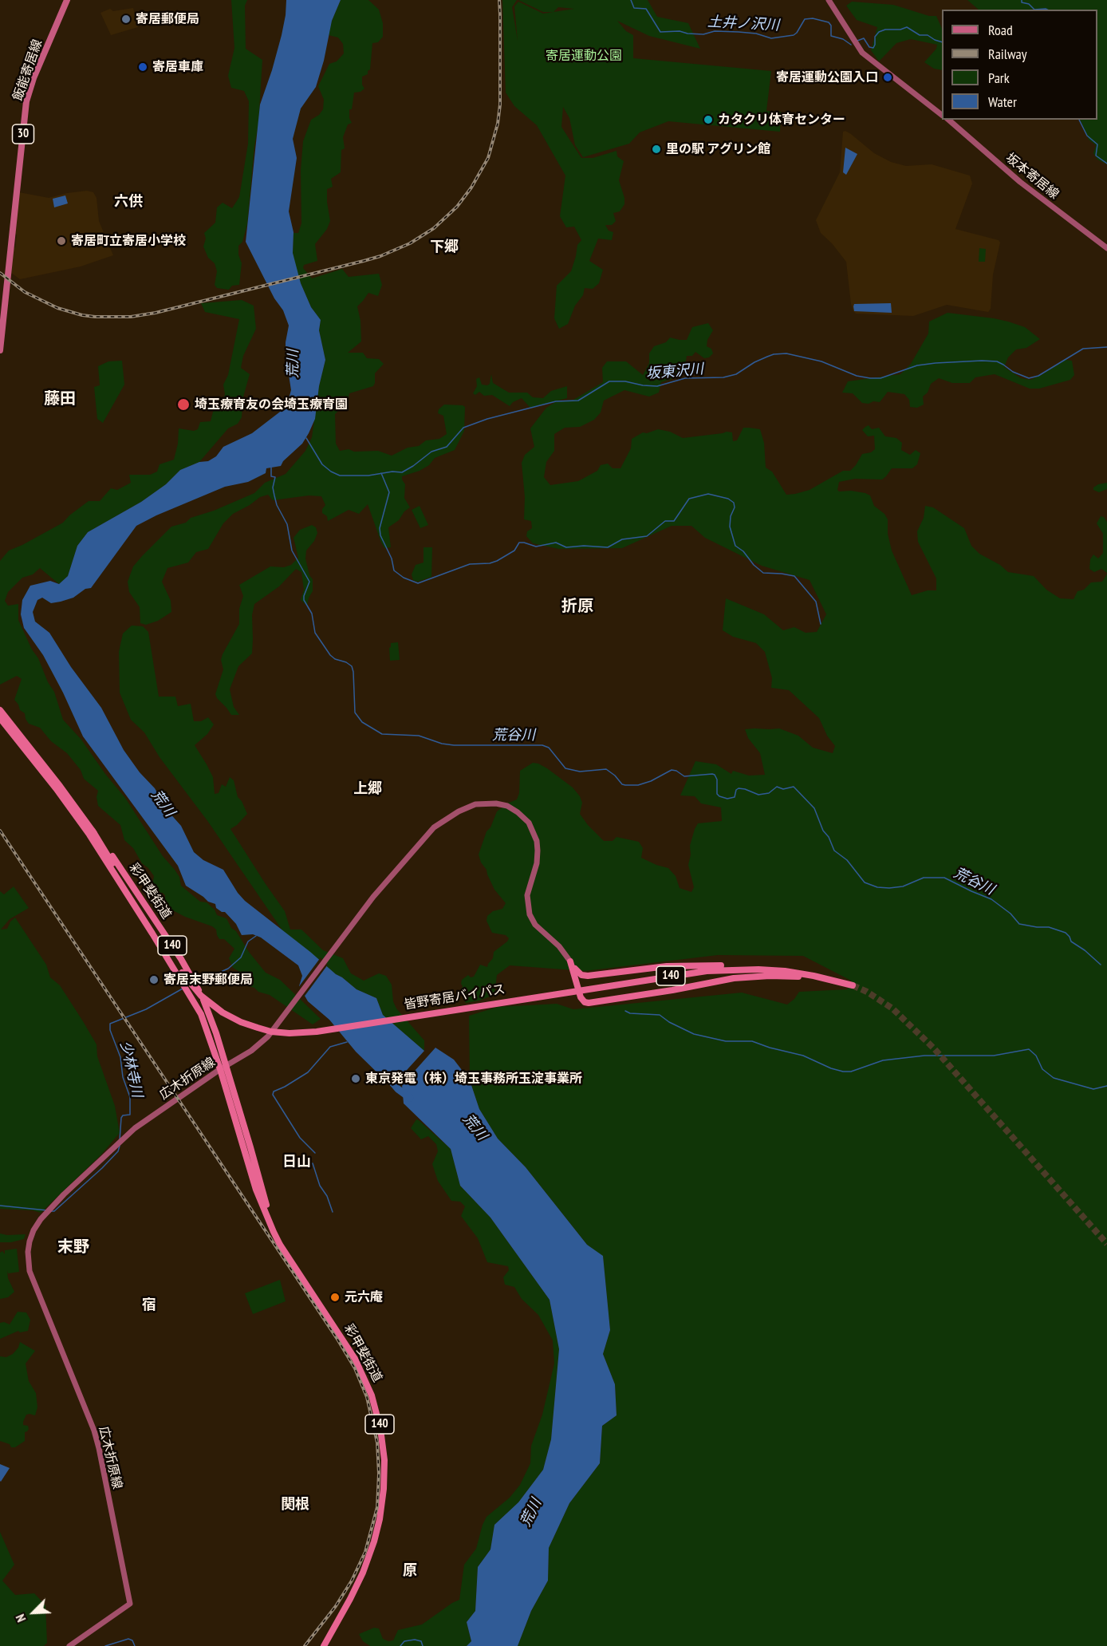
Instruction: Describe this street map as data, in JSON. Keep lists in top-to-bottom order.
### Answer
{
  "streets": {
    "highway": ["彩甲斐街道", "140", "皆野寄居バイパス"],
    "main road": [
      "飯能寄居線",
      "30",
      "坂本寄居線",
      "広木折原線"
    ]
  },
  "crossings": [
    ["彩甲斐街道", "皆野寄居バイパス"],
    ["彩甲斐街道", "広木折原線"]
  ],
  "districts": [
    "六供",
    "下郷",
    "藤田",
    "折原",
    "上郷",
    "日山",
    "末野",
    "宿",
    "関根",
    "原"
  ],
  "water": [
    "土井ノ沢川",
    "荒川",
    "坂東沢川",
    "荒谷川",
    "少林寺川"
  ],
  "parks": ["寄居運動公園"],
  "places": [
    "寄居郵便局",
    "寄居車庫",
    "寄居運動公園入口",
    "カタクリ体育センター",
    "里の駅 アグリン館",
    "寄居町立寄居小学校",
    "埼玉療育友の会埼玉療育園",
    "寄居末野郵便局",
    "東京発電（株）埼玉事務所玉淀事業所",
    "元六庵"
  ],
  "legend": [
    "Road",
    "Railway",
    "Park",
    "Water"
  ],
  "north": "bottom left"
}
